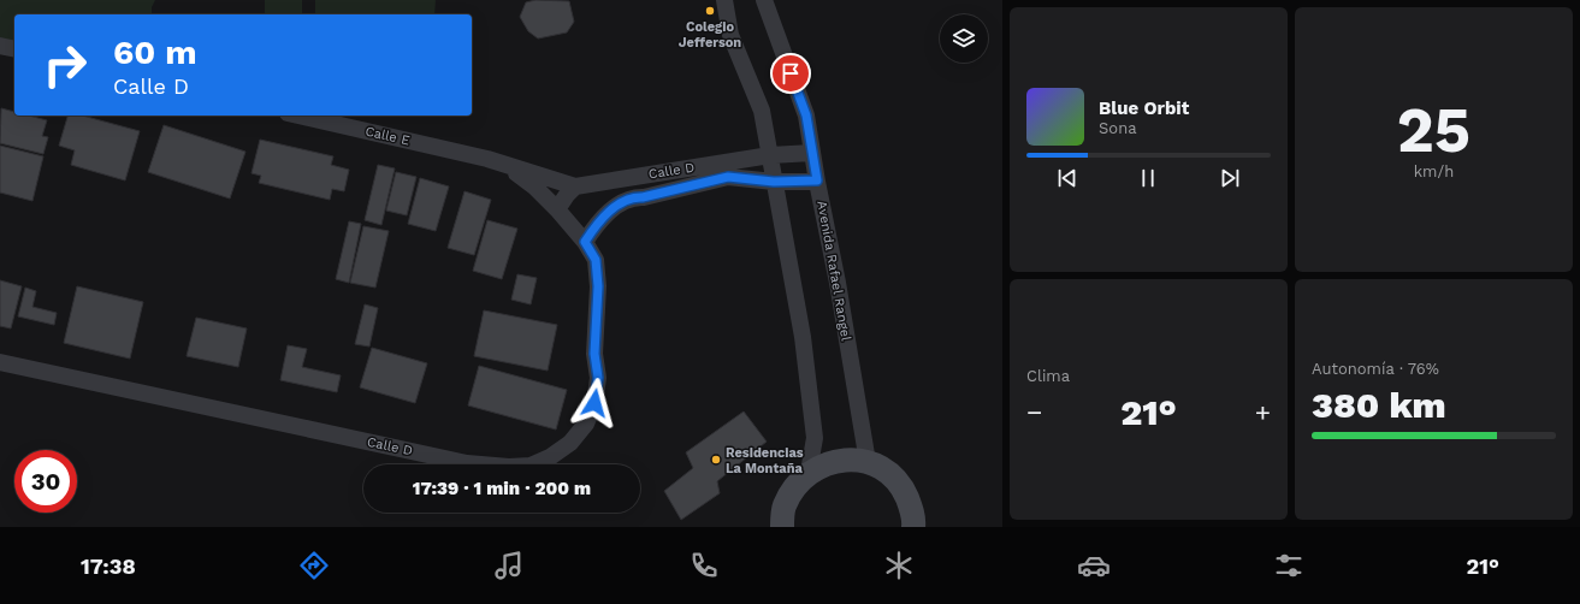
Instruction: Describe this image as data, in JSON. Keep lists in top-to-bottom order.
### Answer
{
  "streets": {
    "street": ["Calle E", "Calle D", "Avenida Rafael Rangel"]
  },
  "crossings": [
    ["Calle E", "Calle D"],
    ["Calle D", "Avenida Rafael Rangel"]
  ],
  "places": ["Colegio Jefferson", "Residencias La Montaña"],
  "page": {
    "tile": [
      ["25", "km/h"],
      "Clima",
      ["Autonomía · 76%", "380 km"]
    ],
    "turn": ["60 m", "Calle D"],
    "song": ["Blue Orbit", "Sona"],
    "heat": ["−", "21°", "+"],
    "limit": "30",
    "trip": "17:39 · 1 min · 200 m",
    "tabs": ["17:38", "21°"]
  }
}
